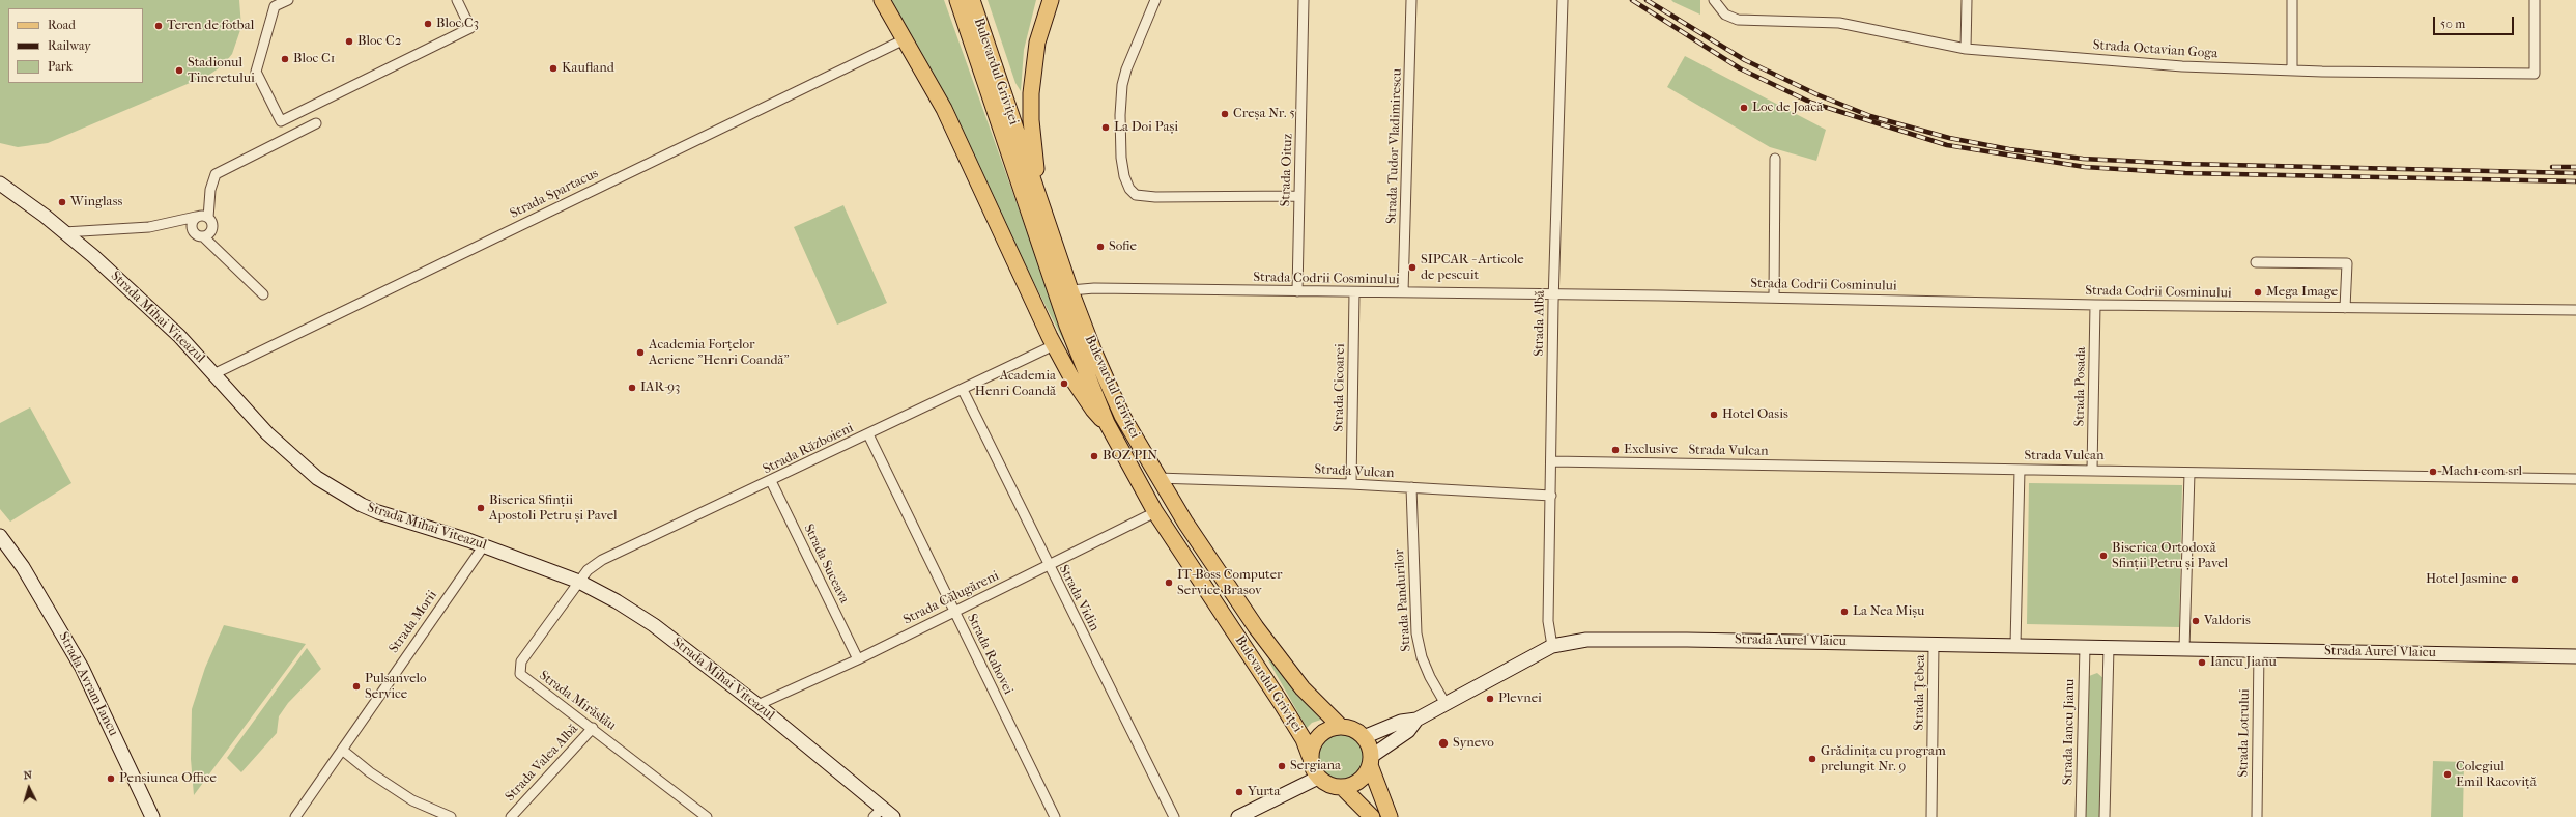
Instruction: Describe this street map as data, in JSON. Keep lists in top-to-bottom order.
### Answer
{
  "streets": {
    "main road": ["Bulevardul Griviței"],
    "street": [
      "Strada Octavian Goga",
      "Strada Tudor Vladimirescu",
      "Strada Oituz",
      "Strada Spartacus",
      "Strada Codrii Cosminului",
      "Strada Mihai Viteazul",
      "Strada Albă",
      "Strada Posada",
      "Strada Cicoarei",
      "Strada Războieni",
      "Strada Vulcan",
      "Strada Suceava",
      "Strada Călugăreni",
      "Strada Vidin",
      "Strada Pandurilor",
      "Strada Morii",
      "Strada Aurel Vlaicu",
      "Strada Rahovei",
      "Strada Avram Iancu",
      "Strada Țebea",
      "Strada Mirăslău",
      "Strada Iancu Jianu",
      "Strada Lotrului",
      "Strada Valea Albă"
    ]
  },
  "crossings": [
    ["Bulevardul Griviței", "Strada Spartacus"],
    ["Bulevardul Griviței", "Strada Codrii Cosminului"],
    ["Bulevardul Griviței", "Strada Războieni"],
    ["Bulevardul Griviței", "Strada Vulcan"],
    ["Bulevardul Griviței", "Strada Călugăreni"],
    ["Bulevardul Griviței", "Strada Aurel Vlaicu"],
    ["Strada Tudor Vladimirescu", "Strada Codrii Cosminului"],
    ["Strada Oituz", "Strada Codrii Cosminului"],
    ["Strada Spartacus", "Strada Mihai Viteazul"],
    ["Strada Codrii Cosminului", "Strada Albă"],
    ["Strada Codrii Cosminului", "Strada Posada"],
    ["Strada Codrii Cosminului", "Strada Cicoarei"],
    ["Strada Mihai Viteazul", "Strada Războieni"],
    ["Strada Mihai Viteazul", "Strada Călugăreni"],
    ["Strada Mihai Viteazul", "Strada Morii"],
    ["Strada Mihai Viteazul", "Strada Mirăslău"],
    ["Strada Albă", "Strada Vulcan"],
    ["Strada Albă", "Strada Aurel Vlaicu"],
    ["Strada Posada", "Strada Vulcan"],
    ["Strada Cicoarei", "Strada Vulcan"],
    ["Strada Războieni", "Strada Suceava"],
    ["Strada Războieni", "Strada Vidin"],
    ["Strada Războieni", "Strada Rahovei"],
    ["Strada Războieni", "Strada Mirăslău"],
    ["Strada Vulcan", "Strada Pandurilor"],
    ["Strada Suceava", "Strada Călugăreni"],
    ["Strada Călugăreni", "Strada Vidin"],
    ["Strada Călugăreni", "Strada Rahovei"],
    ["Strada Pandurilor", "Strada Aurel Vlaicu"],
    ["Strada Aurel Vlaicu", "Strada Țebea"],
    ["Strada Aurel Vlaicu", "Strada Iancu Jianu"],
    ["Strada Aurel Vlaicu", "Strada Lotrului"],
    ["Strada Mirăslău", "Strada Valea Albă"]
  ],
  "places": [
    "Bloc C3",
    "Teren de fotbal",
    "Bloc C2",
    "Bloc C1",
    "Kaufland",
    "Stadionul Tineretului",
    "Loc de Joacă",
    "Creșa Nr. 5",
    "La Doi Pași",
    "Winglass",
    "Sofie",
    "SIPCAR - Articole de pescuit",
    "Mega Image",
    "Academia Forțelor Aeriene \"Henri Coandă\"",
    "Academia Henri Coandă",
    "IAR-93",
    "Hotel Oasis",
    "Exclusive",
    "BOZ PIN",
    "Mach1 com srl",
    "Biserica Sfinții Apostoli Petru și Pavel",
    "Biserica Ortodoxă Sfinții Petru și Pavel",
    "Hotel Jasmine",
    "IT-Boss Computer Service Brasov",
    "La Nea Mișu",
    "Valdoris",
    "Iancu Jianu",
    "Pulsanvelo Service",
    "Plevnei",
    "Synevo",
    "Grădinița cu program prelungit Nr. 9",
    "Sergiana",
    "Colegiul Emil Racoviță",
    "Pensiunea Office",
    "Yurta"
  ],
  "legend": ["Road", "Railway", "Park"],
  "scale_bar": "50 m",
  "north": "top"
}
